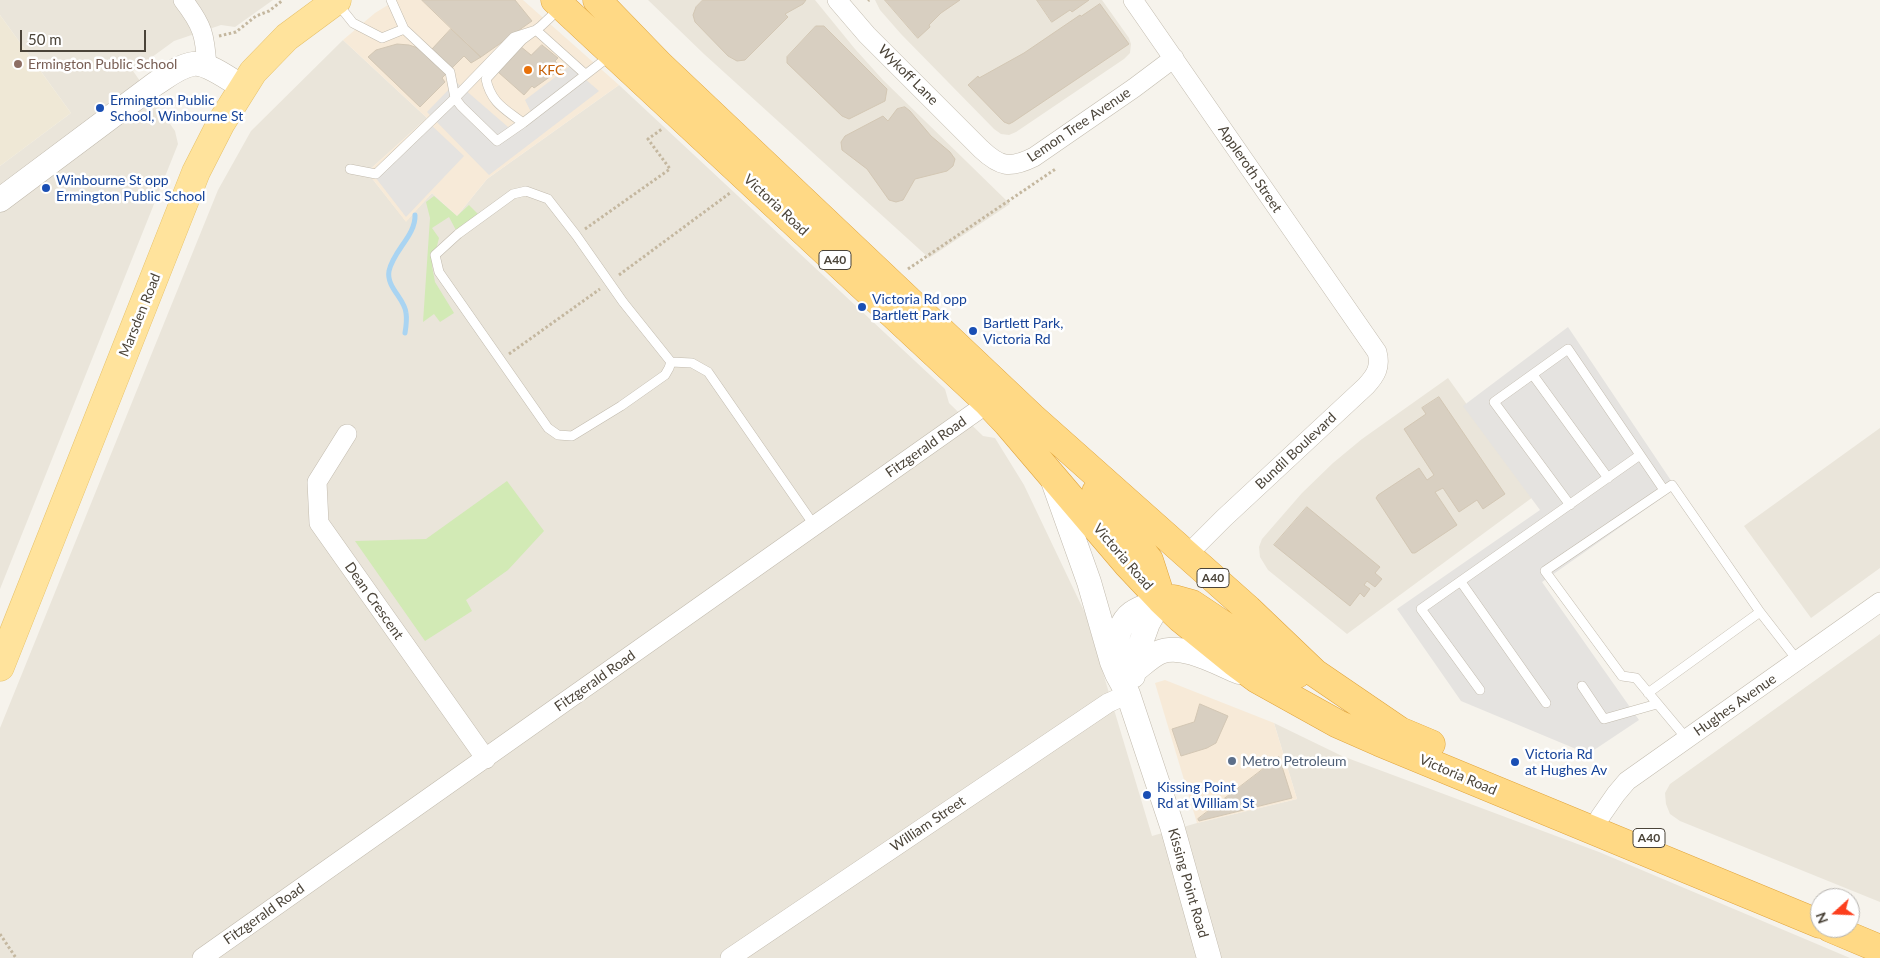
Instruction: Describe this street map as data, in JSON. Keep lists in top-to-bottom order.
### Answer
{
  "streets": {
    "highway": ["Victoria Road", "A40"],
    "main road": ["Marsden Road"],
    "street": [
      "Wykoff Lane",
      "Lemon Tree Avenue",
      "Appleroth Street",
      "Fitzgerald Road",
      "Bundil Boulevard",
      "Dean Crescent",
      "Hughes Avenue",
      "William Street",
      "Kissing Point Road"
    ]
  },
  "crossings": [
    ["Wykoff Lane", "Lemon Tree Avenue"],
    ["Lemon Tree Avenue", "Appleroth Street"],
    ["Appleroth Street", "Bundil Boulevard"],
    ["Victoria Road", "Fitzgerald Road"],
    ["Victoria Road", "Bundil Boulevard"],
    ["Victoria Road", "Hughes Avenue"],
    ["Victoria Road", "Kissing Point Road"],
    ["Fitzgerald Road", "Dean Crescent"],
    ["William Street", "Kissing Point Road"]
  ],
  "places": [
    "Ermington Public School",
    "KFC",
    "Ermington Public School, Winbourne St",
    "Winbourne St opp Ermington Public School",
    "Victoria Rd opp Bartlett Park",
    "Bartlett Park, Victoria Rd",
    "Metro Petroleum",
    "Victoria Rd at Hughes Av",
    "Kissing Point Rd at William St"
  ],
  "scale_bar": "50 m",
  "north": "left"
}
